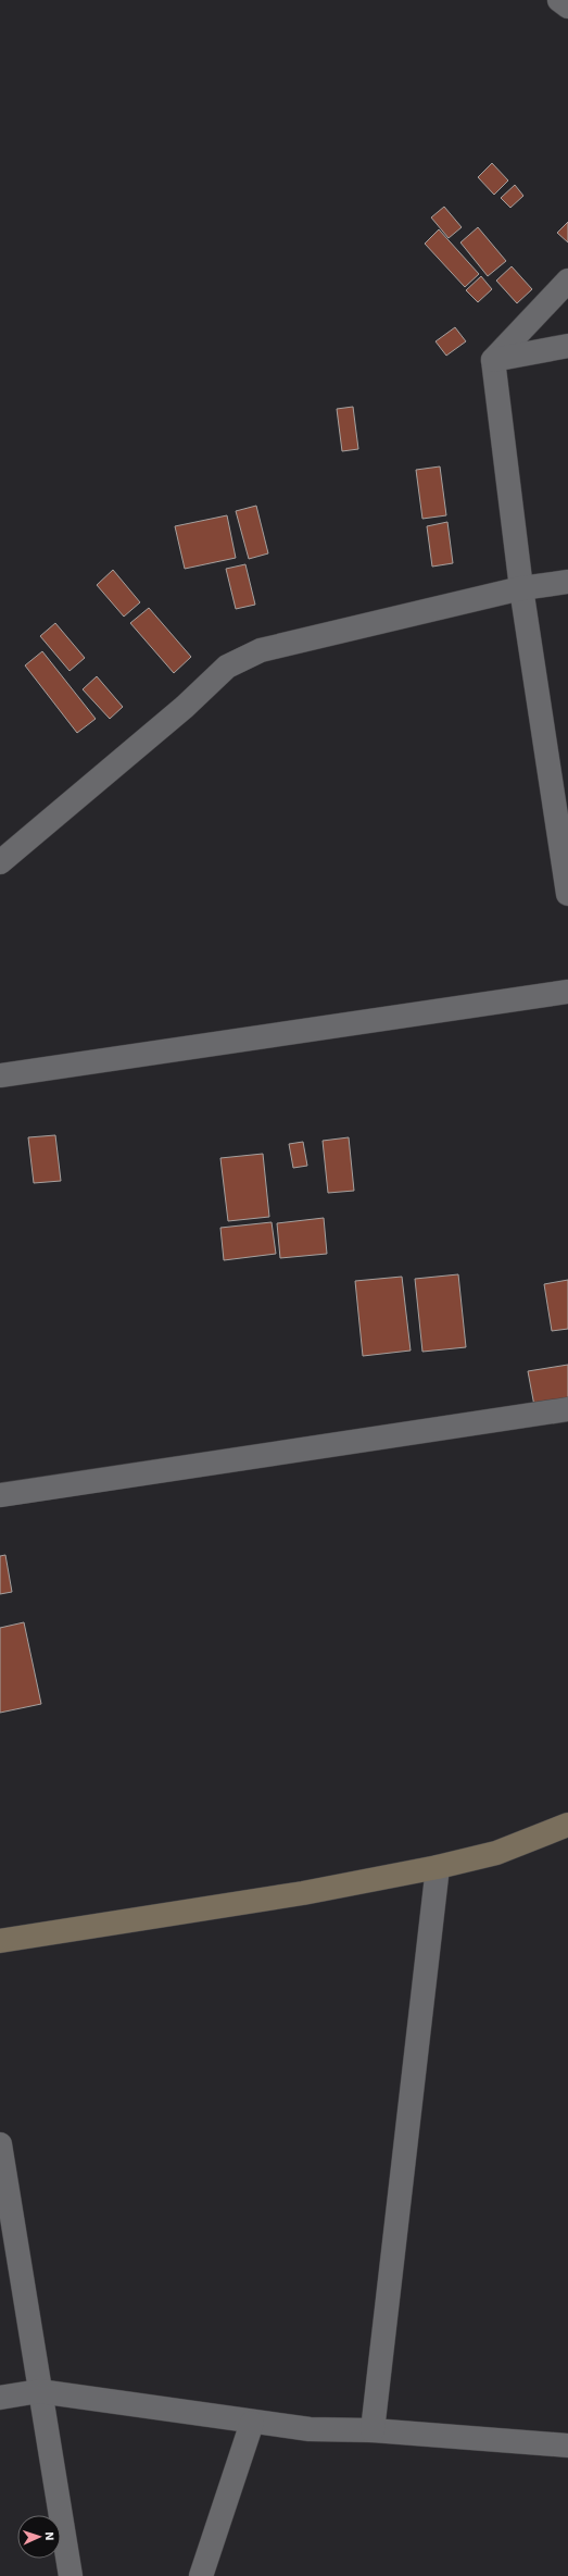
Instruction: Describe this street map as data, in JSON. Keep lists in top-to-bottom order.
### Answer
{
  "north": "right"
}
